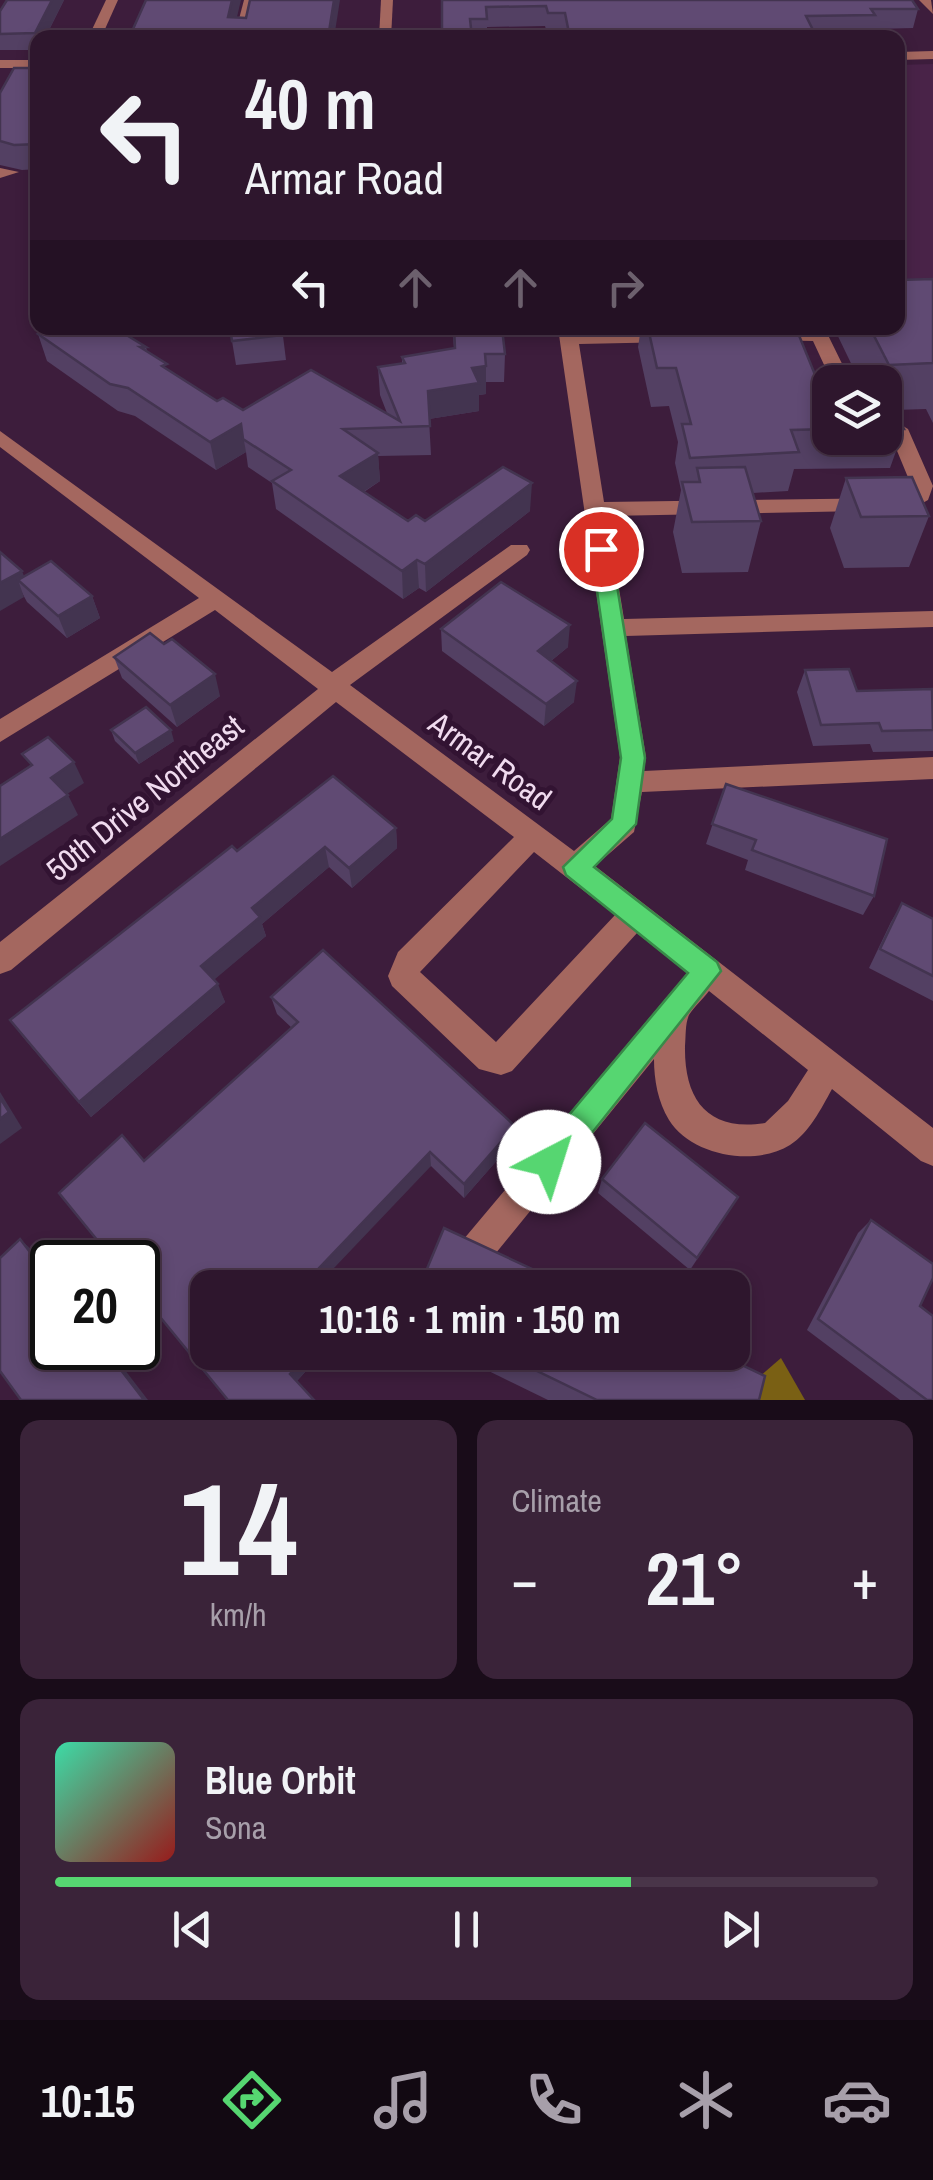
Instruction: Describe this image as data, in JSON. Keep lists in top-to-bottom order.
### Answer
{
  "streets": {
    "street": ["Armar Road", "50th Drive Northeast"]
  },
  "crossings": [
    ["Armar Road", "50th Drive Northeast"]
  ],
  "page": {
    "turn": ["40 m", "Armar Road"],
    "limit": "20",
    "trip": "10:16 · 1 min · 150 m",
    "tile": [
      ["14", "km/h"],
      "Climate"
    ],
    "heat": ["−", "21°", "+"],
    "song": ["Blue Orbit", "Sona"],
    "tabs": "10:15"
  }
}
